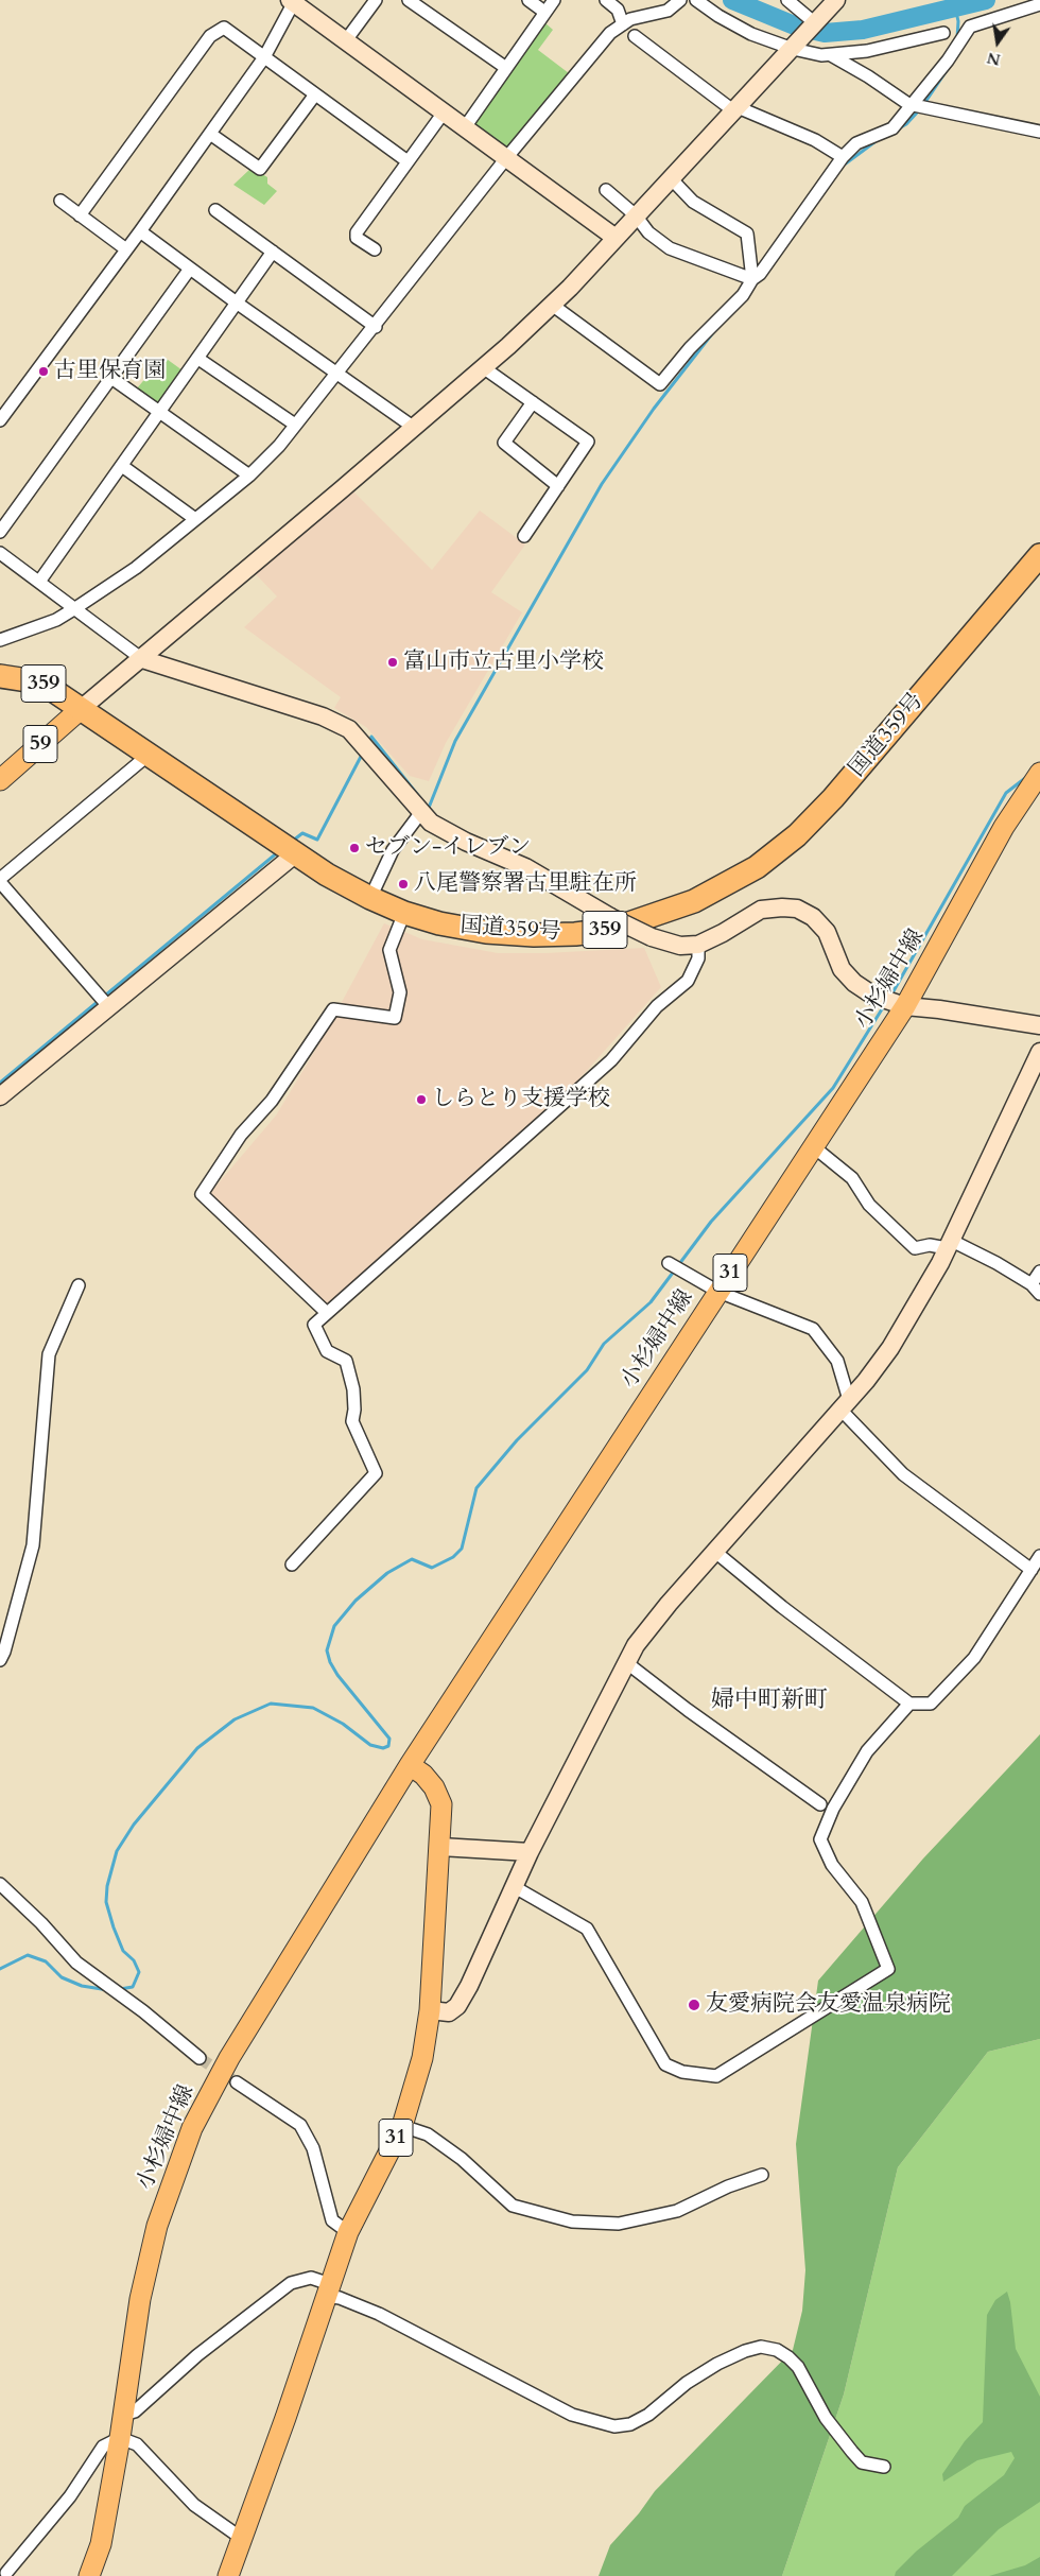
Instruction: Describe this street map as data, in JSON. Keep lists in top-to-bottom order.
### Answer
{
  "streets": {
    "highway": ["359", "国道359号"],
    "main road": ["59", "小杉婦中線", "31"]
  },
  "crossings": [
    ["国道359号", "59"],
    ["小杉婦中線", "31"]
  ],
  "districts": ["婦中町新町"],
  "places": [
    "古里保育園",
    "富山市立古里小学校",
    "セブン-イレブン",
    "八尾警察署古里駐在所",
    "しらとり支援学校",
    "友愛病院会友愛温泉病院"
  ],
  "north": "bottom"
}
